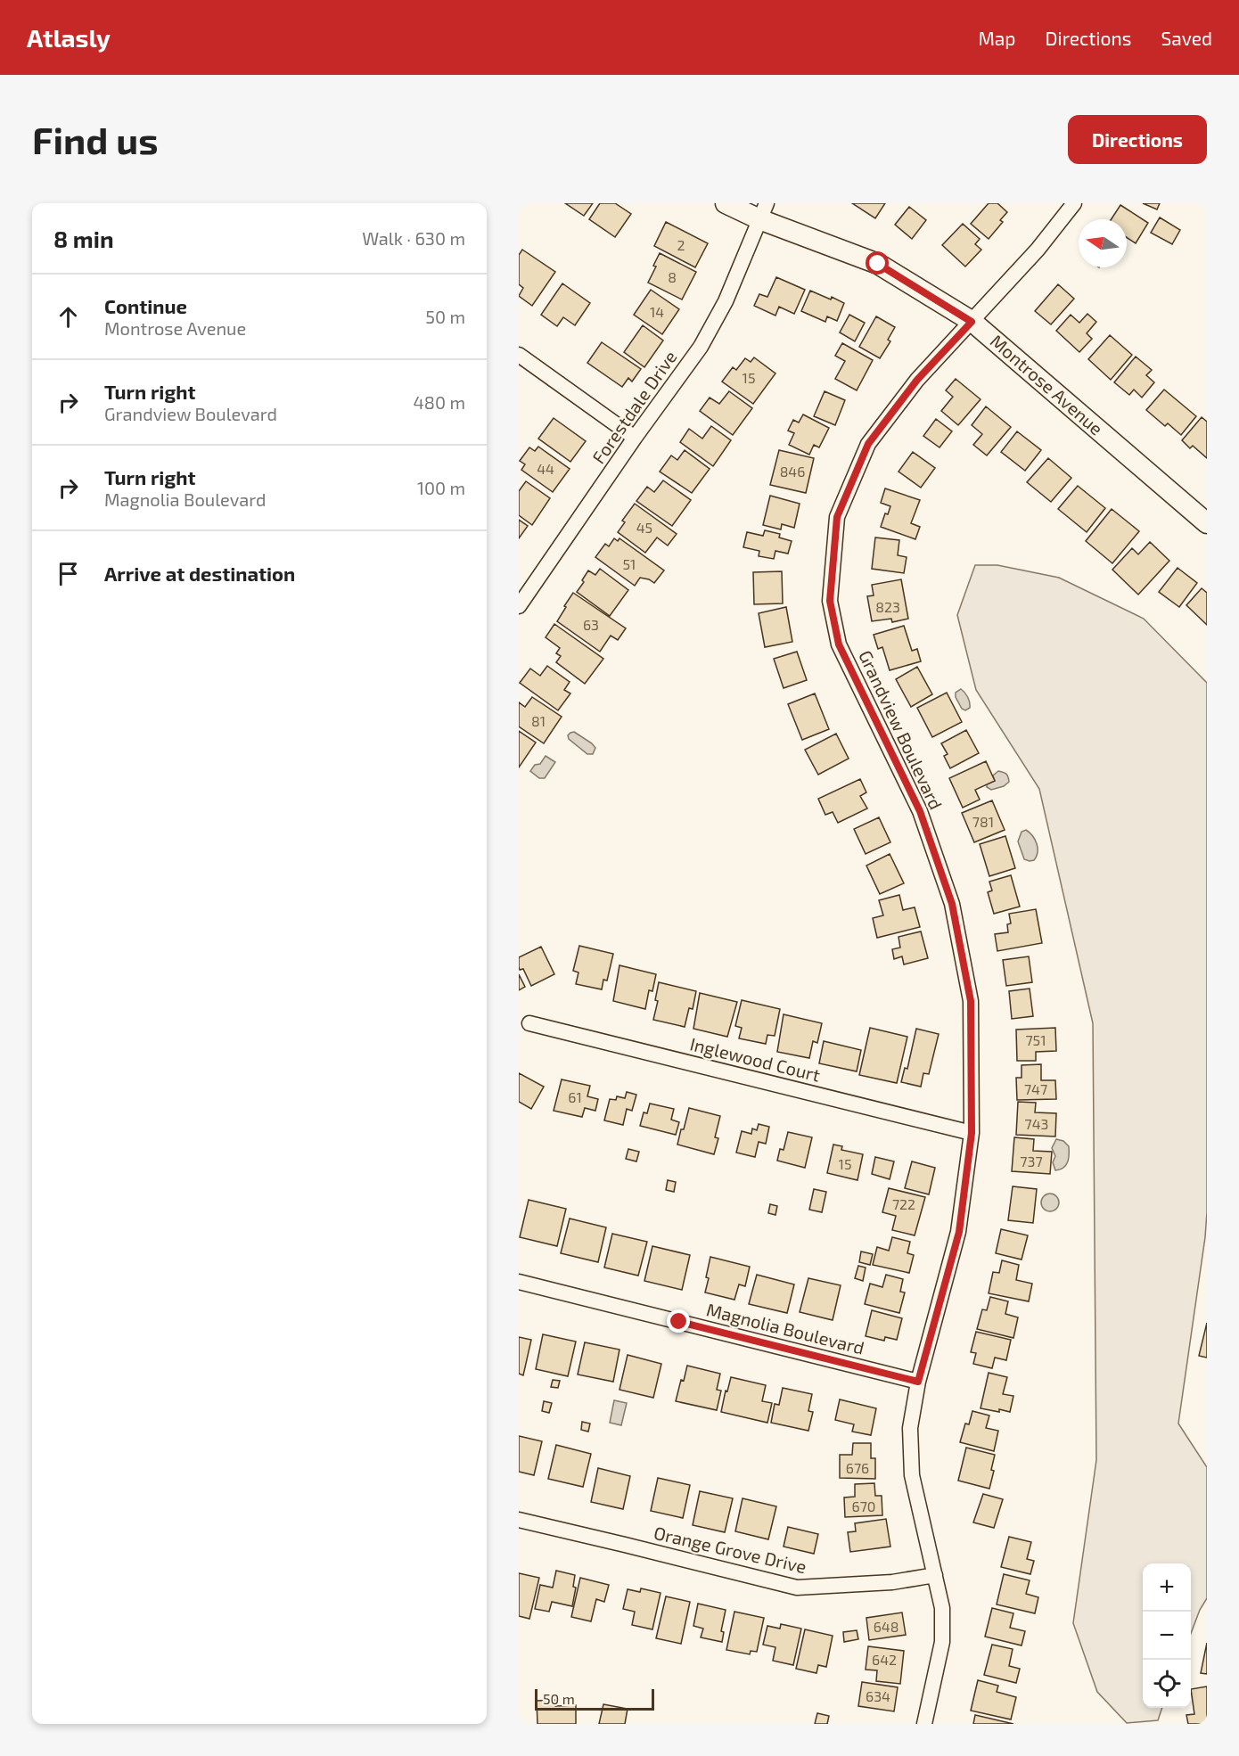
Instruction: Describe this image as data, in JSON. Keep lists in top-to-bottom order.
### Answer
{
  "streets": {
    "street": [
      "Montrose Avenue",
      "Forestdale Drive",
      "Grandview Boulevard",
      "Inglewood Court",
      "Magnolia Boulevard",
      "Orange Grove Drive"
    ]
  },
  "crossings": [
    ["Montrose Avenue", "Forestdale Drive"],
    ["Montrose Avenue", "Grandview Boulevard"],
    ["Grandview Boulevard", "Inglewood Court"],
    ["Grandview Boulevard", "Magnolia Boulevard"],
    ["Grandview Boulevard", "Orange Grove Drive"]
  ],
  "house_numbers": [
    "2",
    "8",
    "14",
    "15",
    "44",
    "846",
    "45",
    "51",
    "823",
    "63",
    "81",
    "781",
    "751",
    "747",
    "61",
    "743",
    "737",
    "15",
    "722",
    "676",
    "670",
    "648",
    "642",
    "634"
  ],
  "scale_bar": "50 m",
  "north": "left",
  "page": {
    "header": "Atlasly",
    "nav": ["Map", "Directions", "Saved"],
    "buttons": "Directions",
    "title": "Find us",
    "heading": ["8 min", "Walk · 630 m"],
    "list": [
      ["Continue", "Montrose Avenue", "50 m"],
      ["Turn right", "Grandview Boulevard", "480 m"],
      ["Turn right", "Magnolia Boulevard", "100 m"],
      "Arrive at destination"
    ],
    "map_buttons": ["+", "−"],
    "scale": "50 m"
  }
}
